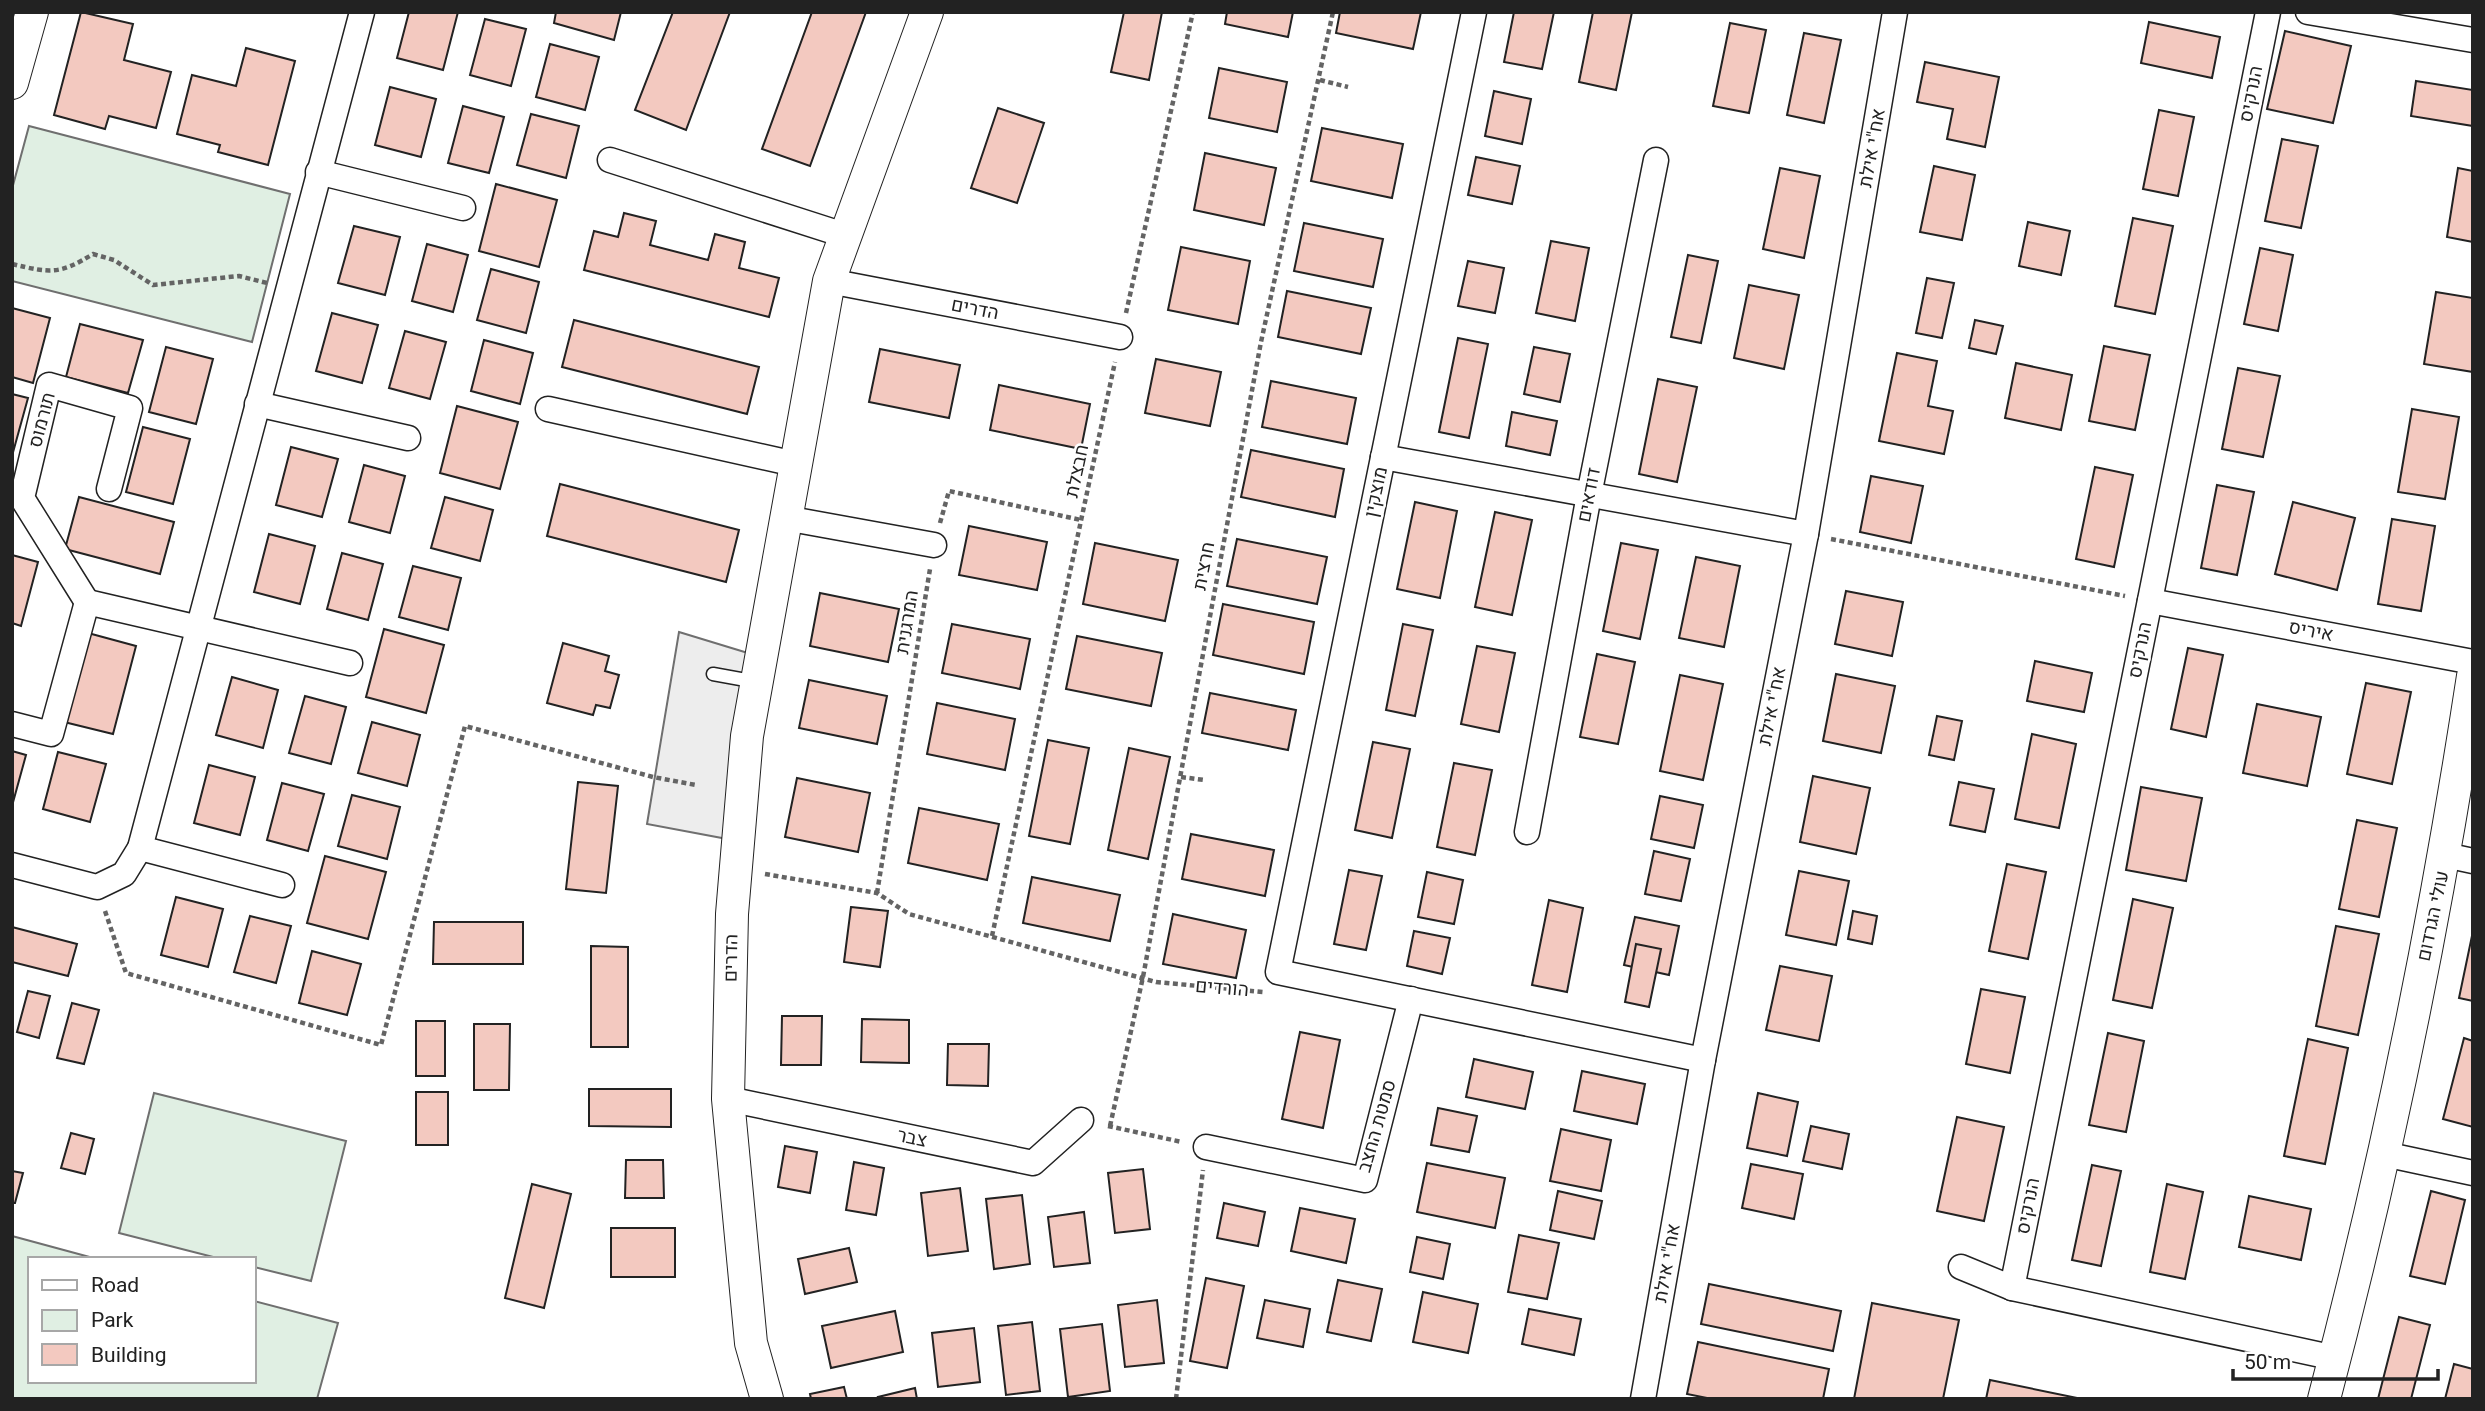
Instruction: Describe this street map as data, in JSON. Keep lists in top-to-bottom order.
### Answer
{
  "streets": {
    "street": [
      "הנרקיס",
      "אח\"י אילת",
      "הדרים",
      "תורמוס",
      "מוצקין",
      "דודאים",
      "איריס",
      "עולי הגרדום",
      "הורדים",
      "סמטת החצב",
      "צבר"
    ],
    "path": ["חבצלת", "חרצית", "המרגנית"]
  },
  "crossings": [
    ["הנרקיס", "איריס"],
    ["אח\"י אילת", "הורדים"],
    ["הדרים", "חבצלת"],
    ["הדרים", "הורדים"],
    ["הדרים", "צבר"],
    ["חבצלת", "המרגנית"],
    ["חבצלת", "הורדים"],
    ["מוצקין", "הורדים"],
    ["חרצית", "הורדים"],
    ["המרגנית", "הורדים"],
    ["הורדים", "סמטת החצב"]
  ],
  "legend": ["Road", "Park", "Building"],
  "scale_bar": "50 m"
}
